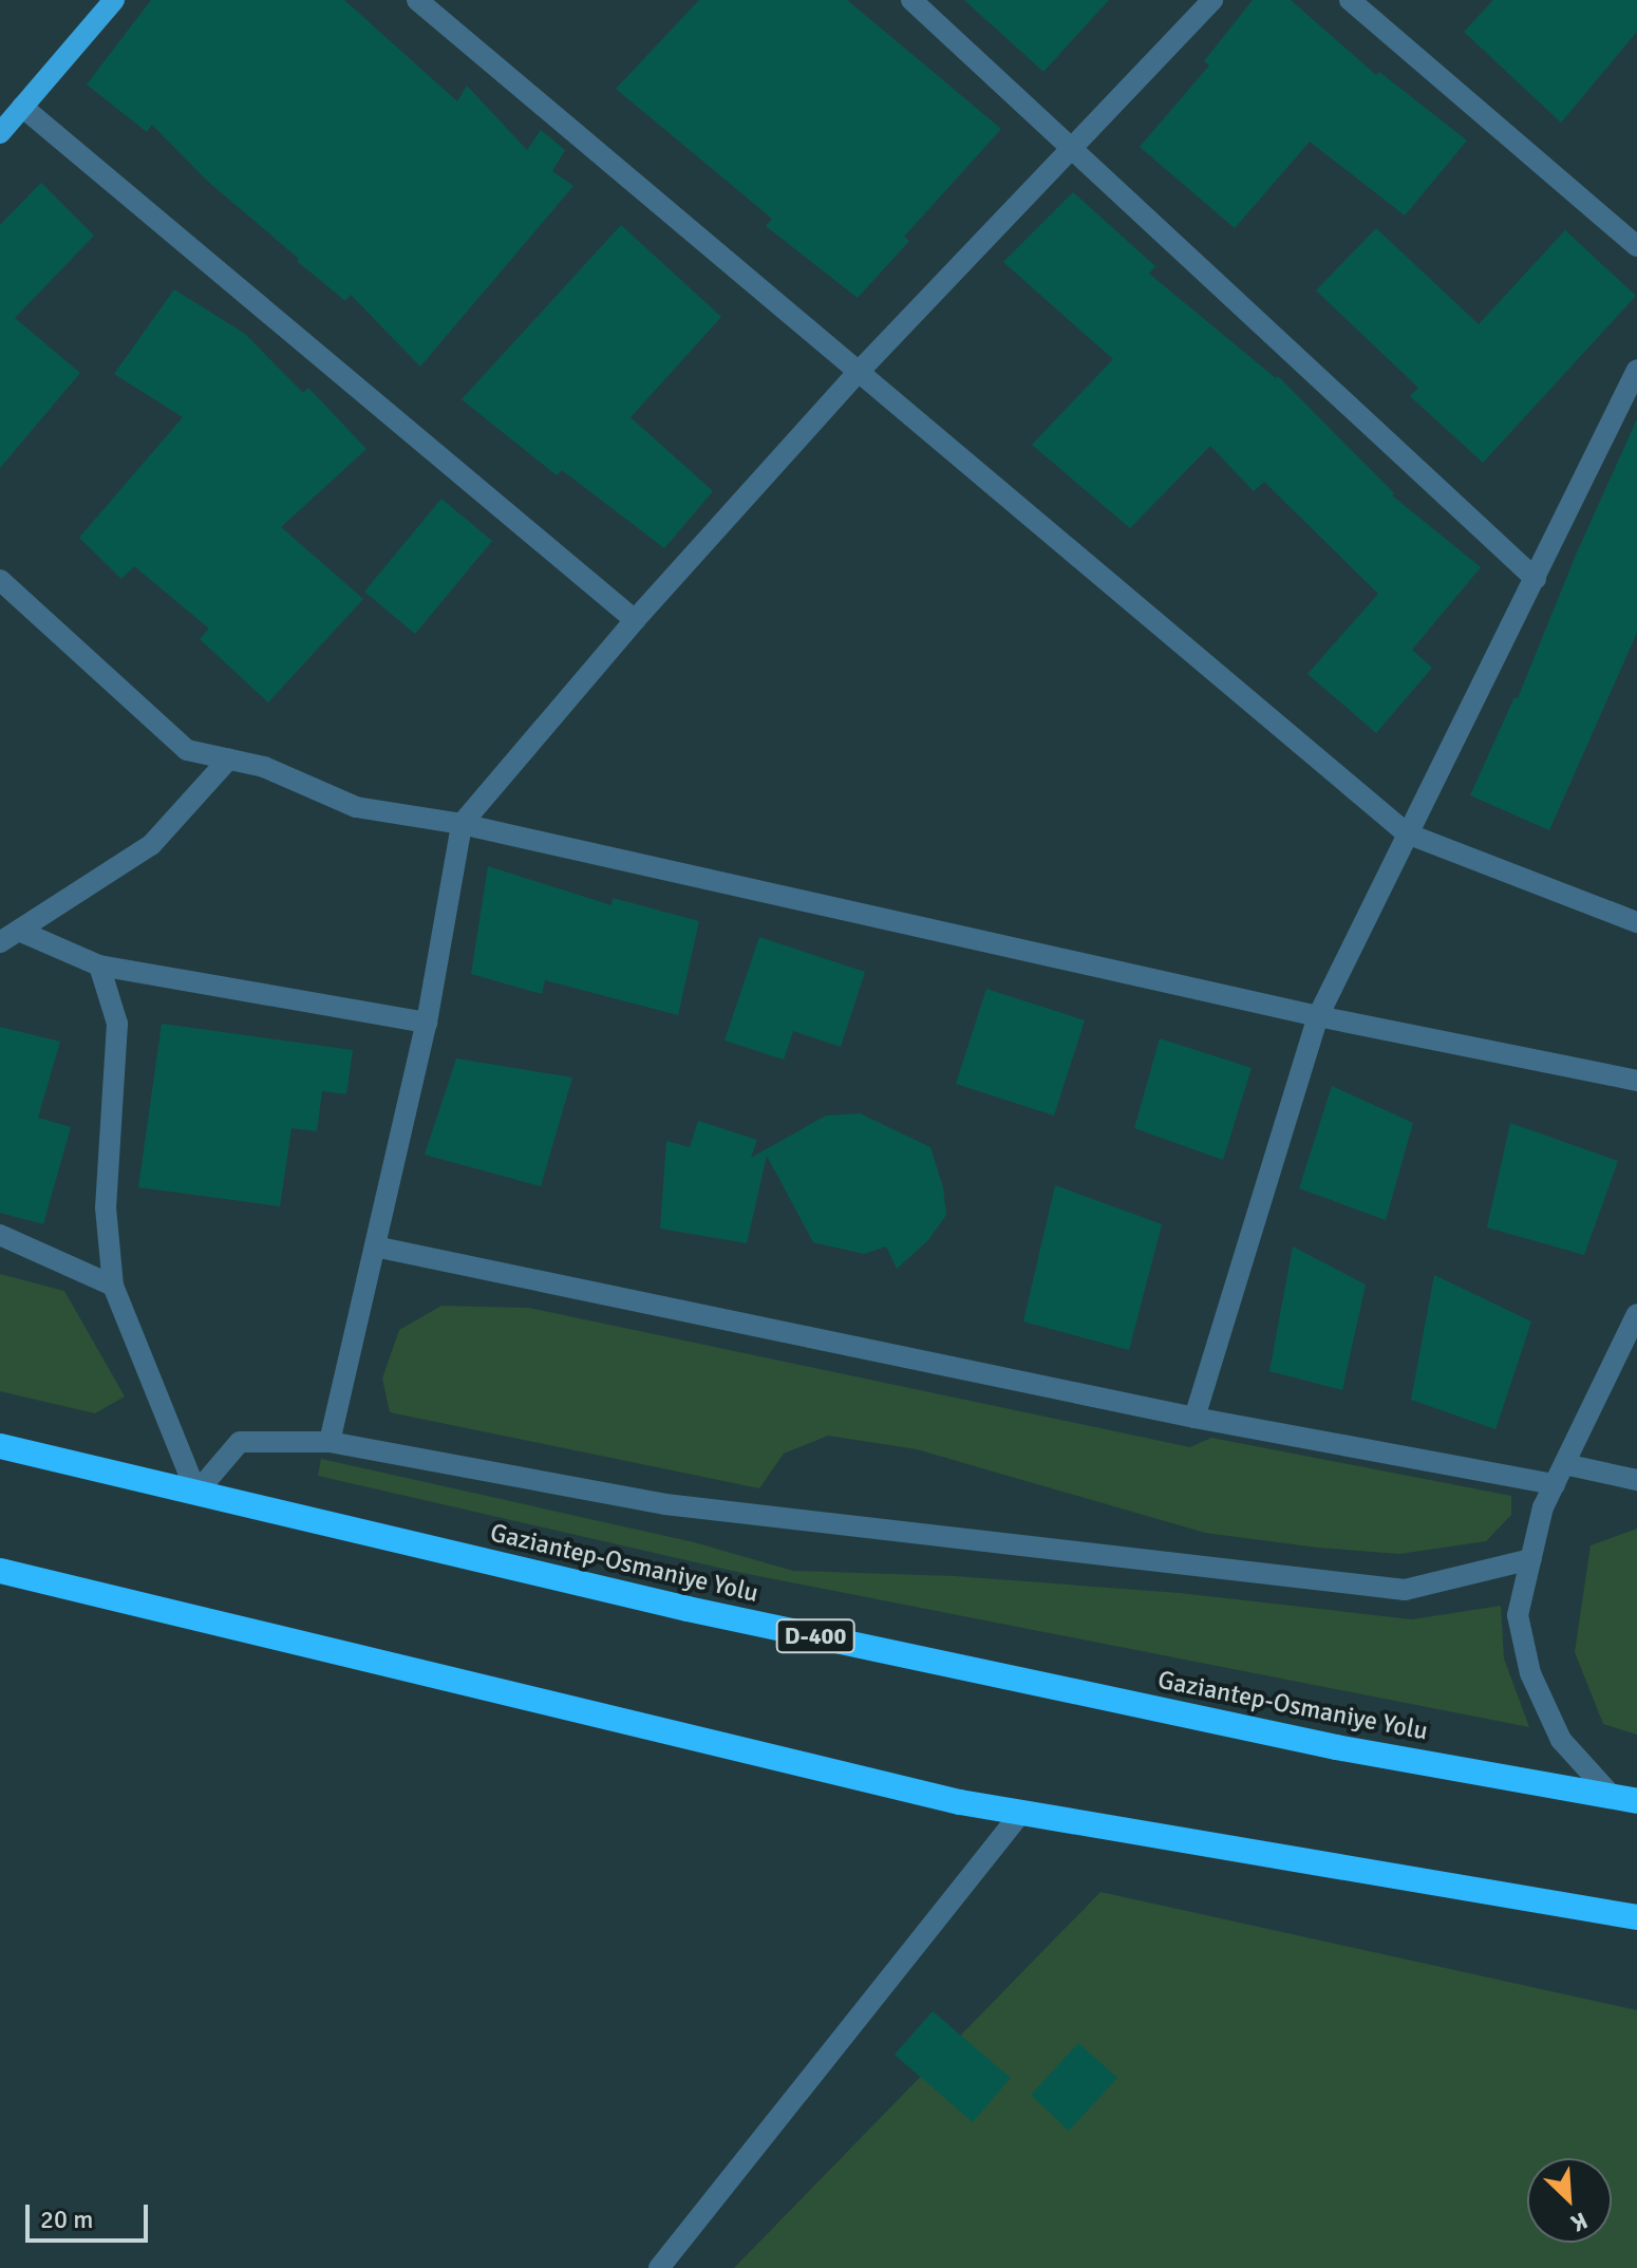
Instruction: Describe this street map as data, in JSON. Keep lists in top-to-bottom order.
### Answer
{
  "streets": {
    "highway": ["Gaziantep-Osmaniye Yolu", "D-400"]
  },
  "scale_bar": "20 m",
  "north": "bottom right"
}
